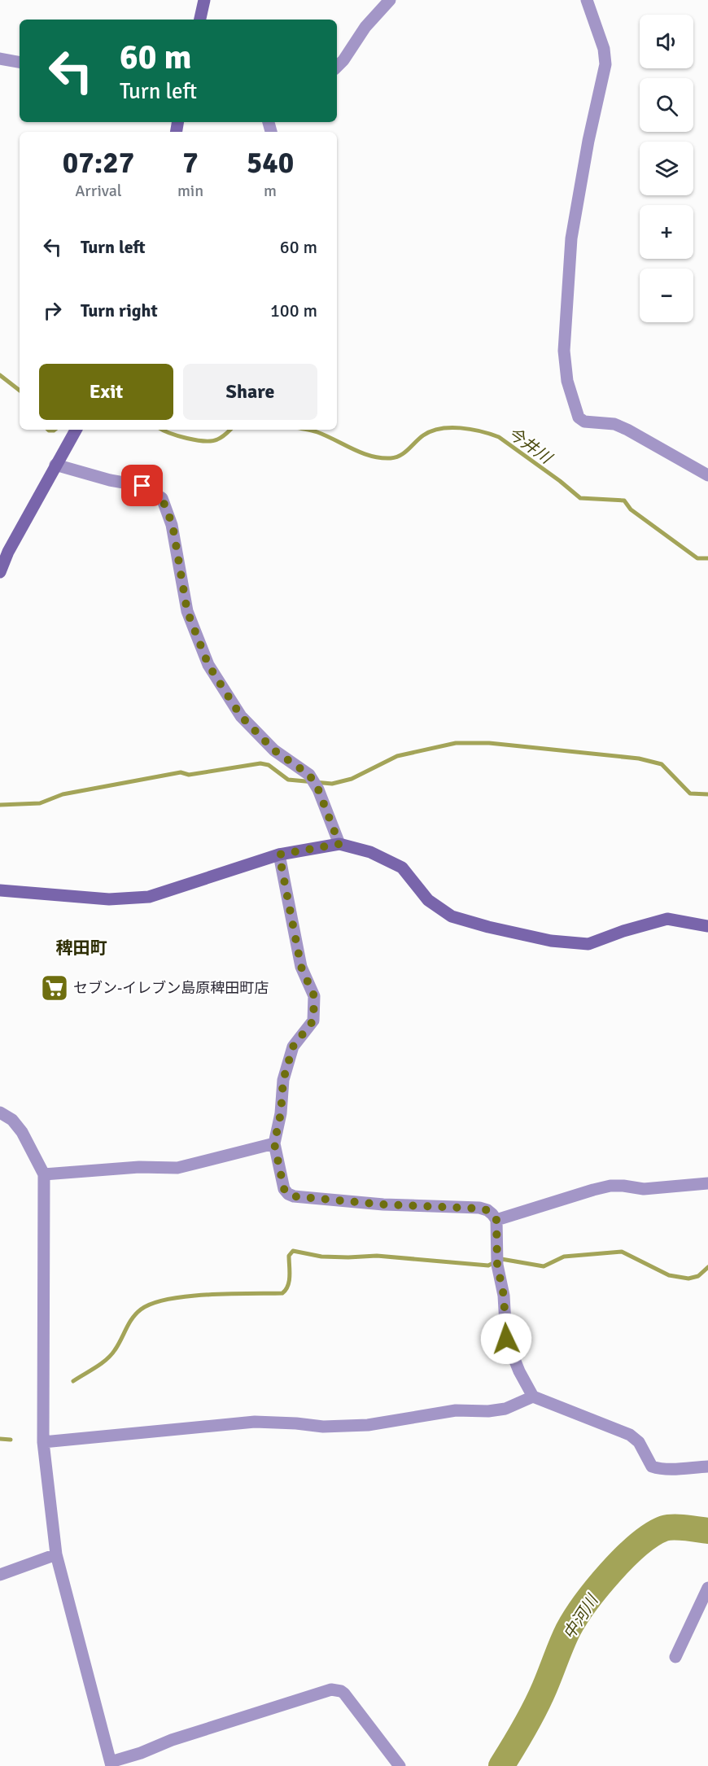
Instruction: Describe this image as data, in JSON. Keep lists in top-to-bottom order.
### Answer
{
  "districts": ["稗田町"],
  "water": ["今井川", "中河川"],
  "places": {
    "supermarket": ["セブン-イレブン島原稗田町店"]
  },
  "page": {
    "map_buttons": ["+", "−"],
    "turn": ["60 m", "Turn left"],
    "eta": [
      "07:27",
      "Arrival",
      "7",
      "min",
      "540",
      "m"
    ],
    "list": [
      {
        "name": "Turn left",
        "value": "60 m"
      },
      {
        "name": "Turn right",
        "value": "100 m"
      }
    ],
    "buttons": ["Exit", "Share"]
  }
}
